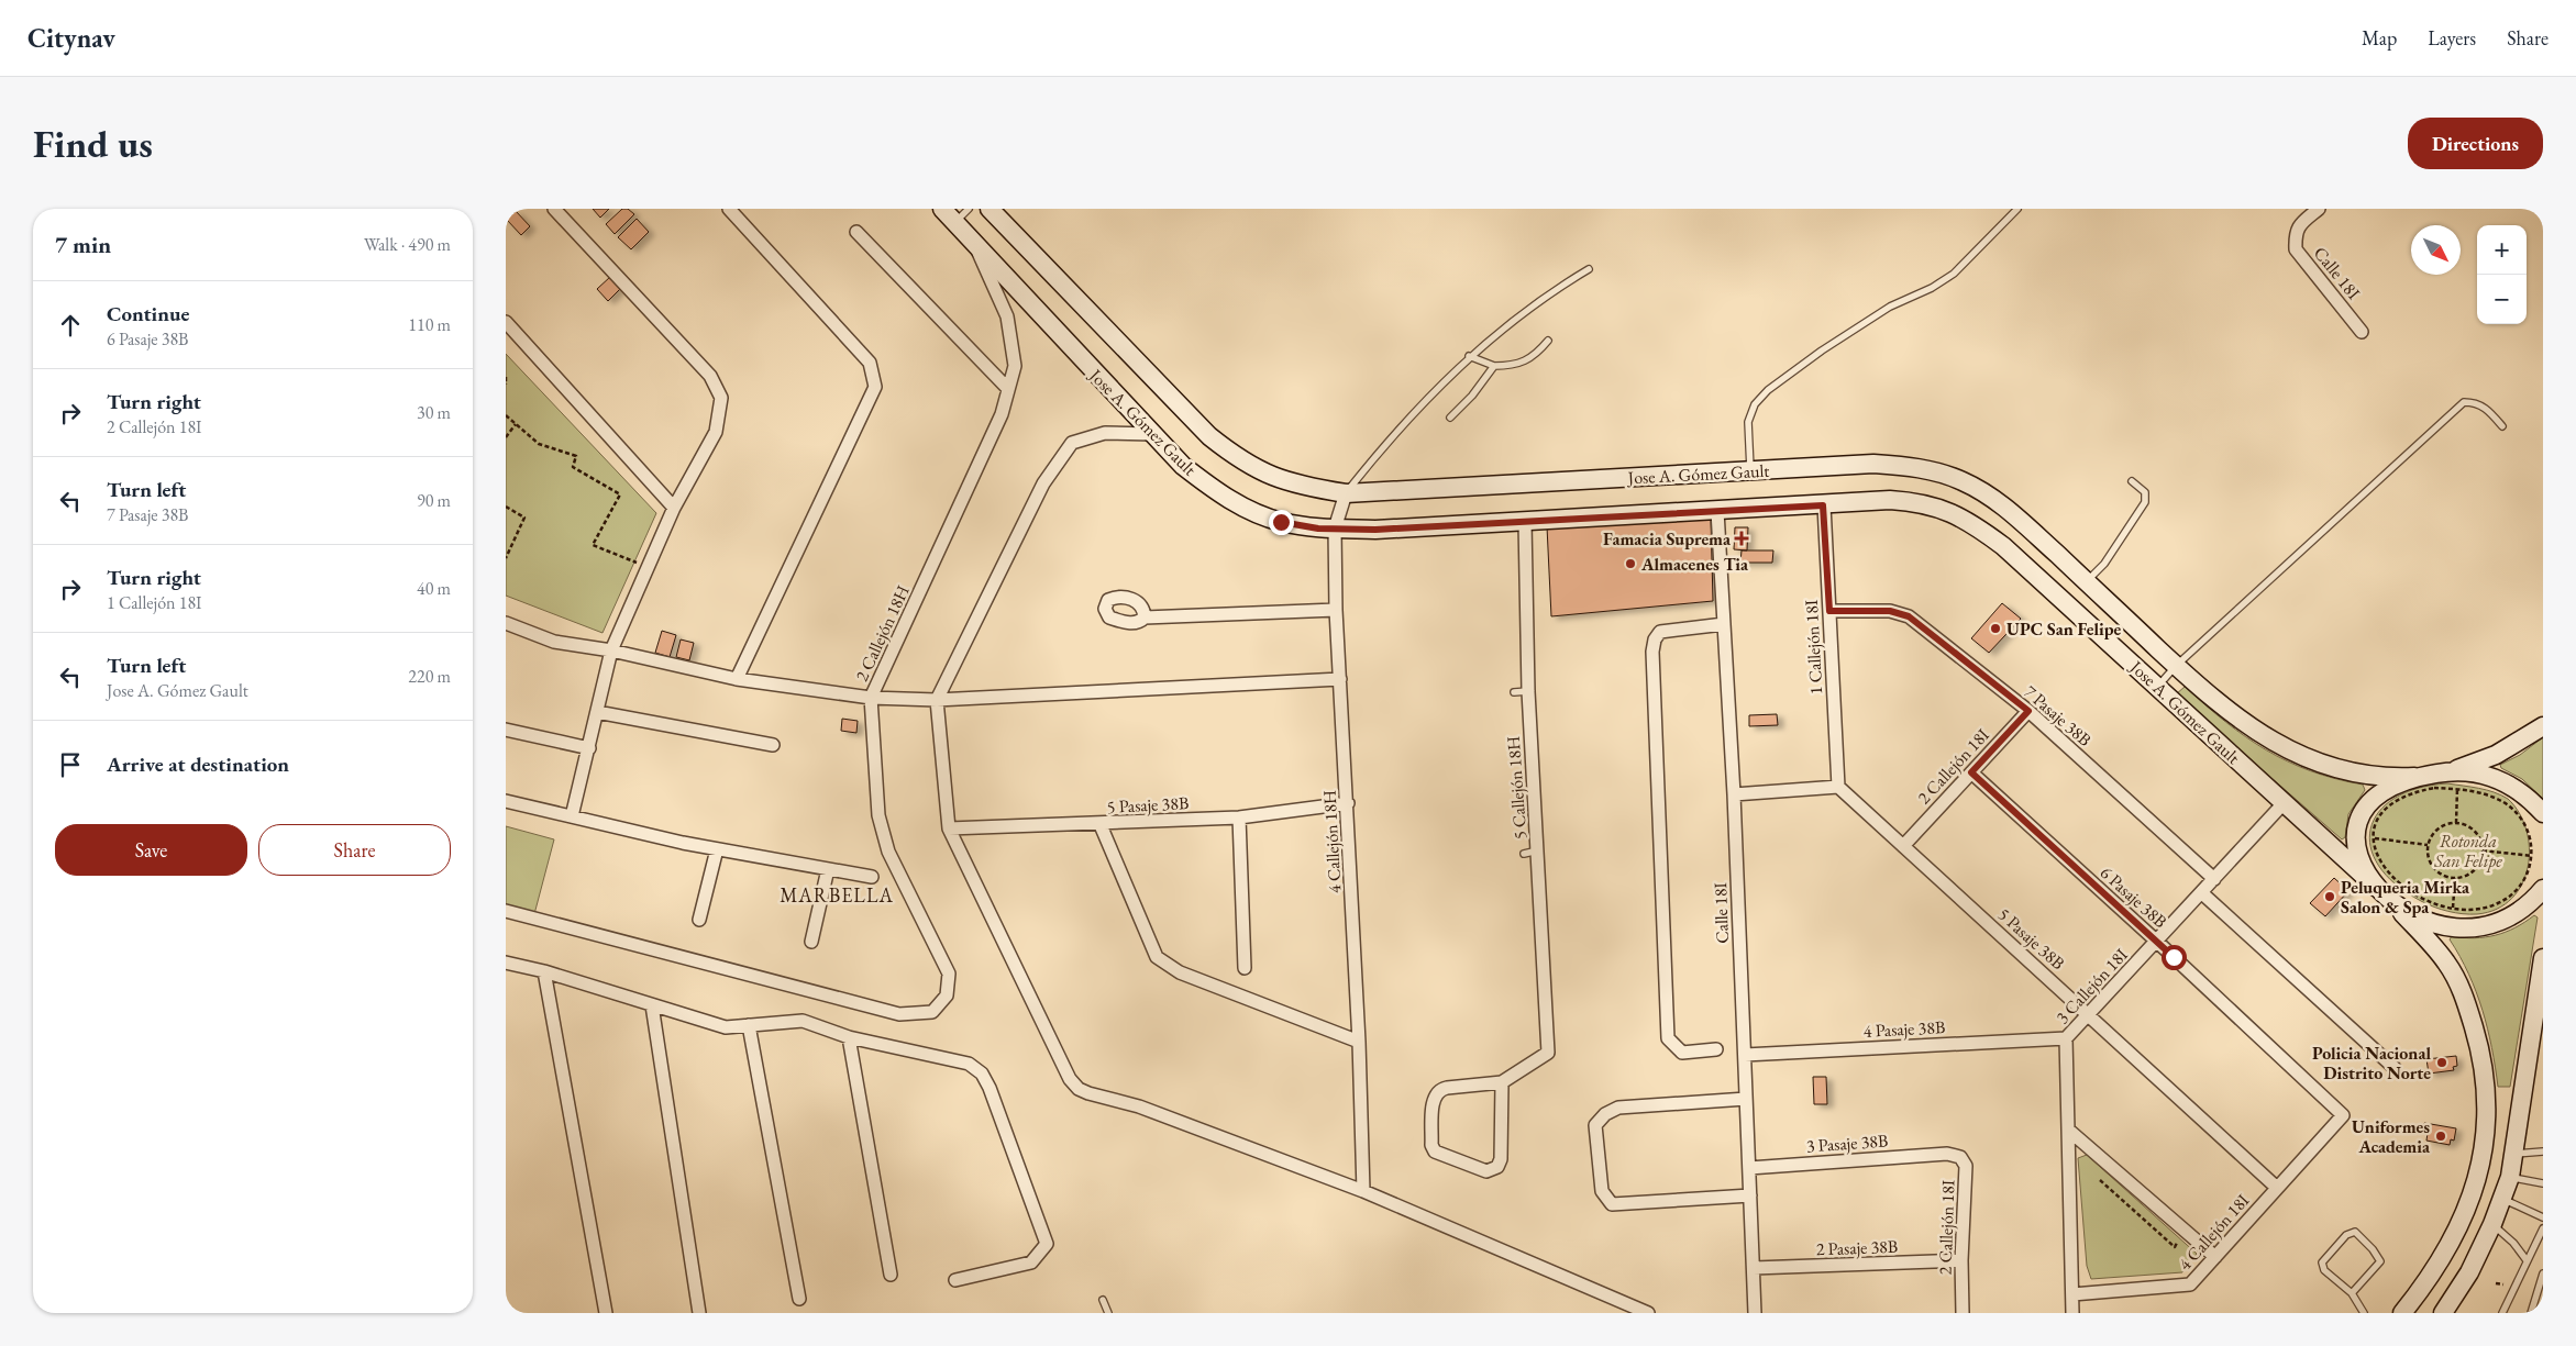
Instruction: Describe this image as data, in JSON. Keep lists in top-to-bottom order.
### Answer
{
  "streets": {
    "main road": ["Jose A. Gómez Gault"],
    "street": [
      "Calle 18I",
      "2 Callejón 18H",
      "1 Callejón 18I",
      "7 Pasaje 38B",
      "2 Callejón 18I",
      "5 Callejón 18H",
      "5 Pasaje 38B",
      "4 Callejón 18H",
      "6 Pasaje 38B",
      "3 Callejón 18I",
      "4 Pasaje 38B",
      "3 Pasaje 38B",
      "4 Callejón 18I",
      "2 Pasaje 38B"
    ]
  },
  "crossings": [
    ["Calle 18I", "Jose A. Gómez Gault"],
    ["Calle 18I", "4 Pasaje 38B"],
    ["Calle 18I", "3 Pasaje 38B"],
    ["Calle 18I", "2 Pasaje 38B"],
    ["Jose A. Gómez Gault", "2 Callejón 18H"],
    ["Jose A. Gómez Gault", "1 Callejón 18I"],
    ["Jose A. Gómez Gault", "5 Callejón 18H"],
    ["Jose A. Gómez Gault", "4 Callejón 18H"],
    ["Jose A. Gómez Gault", "3 Callejón 18I"],
    ["1 Callejón 18I", "7 Pasaje 38B"],
    ["1 Callejón 18I", "5 Pasaje 38B"],
    ["7 Pasaje 38B", "2 Callejón 18I"],
    ["7 Pasaje 38B", "3 Callejón 18I"],
    ["2 Callejón 18I", "5 Pasaje 38B"],
    ["2 Callejón 18I", "6 Pasaje 38B"],
    ["2 Callejón 18I", "3 Pasaje 38B"],
    ["2 Callejón 18I", "2 Pasaje 38B"],
    ["5 Pasaje 38B", "4 Callejón 18H"],
    ["5 Pasaje 38B", "3 Callejón 18I"],
    ["5 Pasaje 38B", "4 Callejón 18I"],
    ["6 Pasaje 38B", "3 Callejón 18I"],
    ["6 Pasaje 38B", "4 Callejón 18I"],
    ["3 Callejón 18I", "4 Pasaje 38B"],
    ["3 Callejón 18I", "4 Callejón 18I"]
  ],
  "districts": ["MARBELLA"],
  "parks": ["Rotonda San Felipe"],
  "places": {
    "health": ["Famacia Suprema"],
    "other": [
      "Almacenes Tia",
      "UPC San Felipe",
      "Peluqueria Mirka Salon & Spa",
      "Policia Nacional Distrito Norte",
      "Uniformes Academia"
    ]
  },
  "north": "bottom right",
  "page": {
    "header": "Citynav",
    "nav": ["Map", "Layers", "Share"],
    "buttons": [
      "Directions",
      ["Save", "Share"]
    ],
    "title": "Find us",
    "heading": ["7 min", "Walk · 490 m"],
    "map_buttons": ["+", "−"],
    "list": [
      ["Continue", "6 Pasaje 38B", "110 m"],
      ["Turn right", "2 Callejón 18I", "30 m"],
      ["Turn left", "7 Pasaje 38B", "90 m"],
      ["Turn right", "1 Callejón 18I", "40 m"],
      ["Turn left", "Jose A. Gómez Gault", "220 m"],
      "Arrive at destination"
    ]
  }
}
